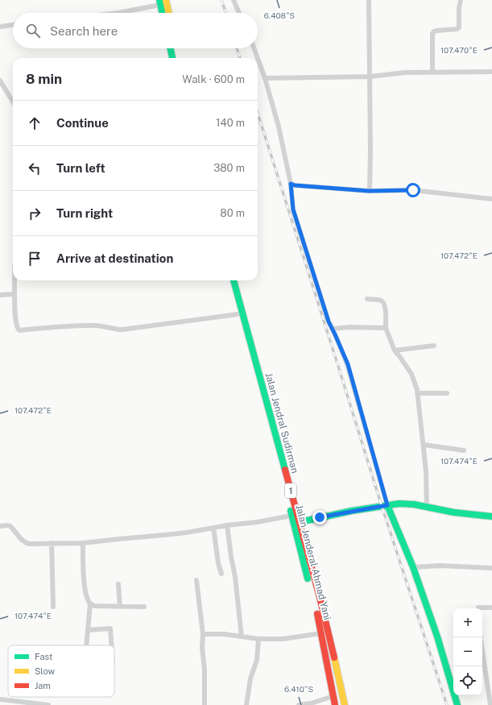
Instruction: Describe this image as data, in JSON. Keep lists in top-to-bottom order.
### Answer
{
  "streets": {
    "main road": ["Jalan Jendral Sudirman", "1", "Jalan Jenderal Ahmad Yani"]
  },
  "legend": ["Fast", "Slow", "Jam"],
  "page": {
    "search": "Search here",
    "heading": ["8 min", "Walk · 600 m"],
    "list": [
      ["Continue", "140 m"],
      ["Turn left", "380 m"],
      ["Turn right", "80 m"],
      "Arrive at destination"
    ],
    "map_buttons": ["+", "−"]
  },
  "coordinates": [
    "6.408°S",
    "107.470°E",
    "107.472°E",
    "107.474°E",
    "6.410°S"
  ]
}
